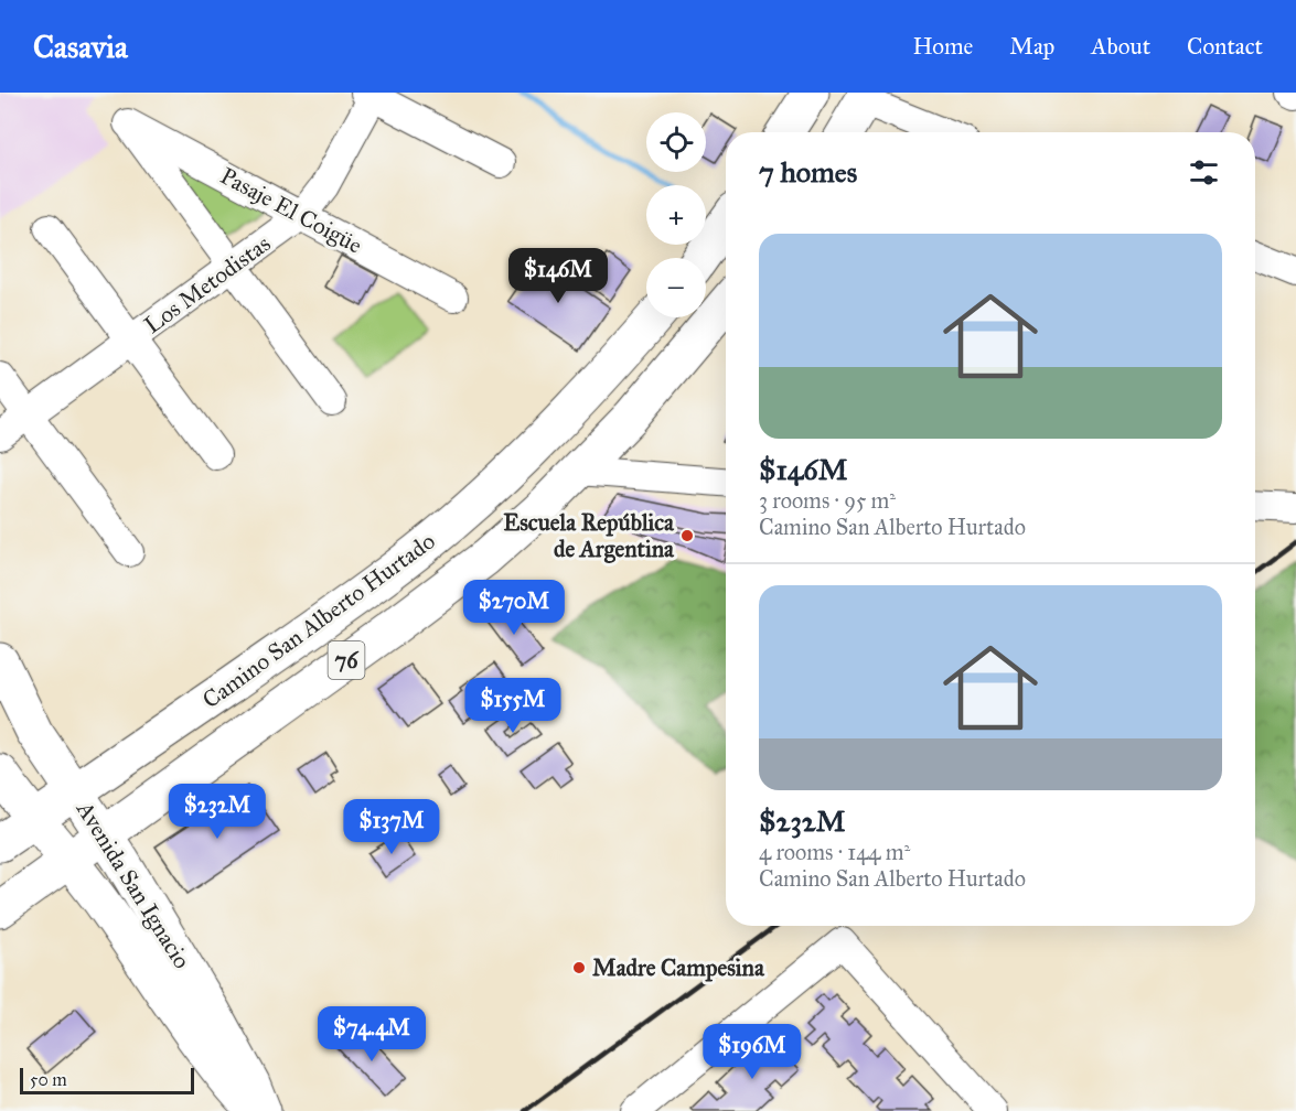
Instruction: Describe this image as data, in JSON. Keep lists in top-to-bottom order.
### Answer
{
  "streets": {
    "main road": ["Camino San Alberto Hurtado", "76", "Avenida San Ignacio"],
    "street": ["Pasaje El Coigüe", "Los Metodistas"]
  },
  "crossings": [
    ["Pasaje El Coigüe", "Los Metodistas"],
    ["Camino San Alberto Hurtado", "Avenida San Ignacio"]
  ],
  "places": ["Escuela República de Argentina", "Madre Campesina"],
  "scale_bar": "50 m",
  "page": {
    "header": "Casavia",
    "nav": [
      "Home",
      "Map",
      "About",
      "Contact"
    ],
    "map_buttons": ["+", "−"],
    "heading": "7 homes",
    "list": [
      {
        "name": "$146M",
        "note": "3 rooms · 95 m² · Camino San Alberto Hurtado"
      },
      {
        "name": "$232M",
        "note": "4 rooms · 144 m² · Camino San Alberto Hurtado"
      }
    ],
    "price": [
      "$146M",
      "$270M",
      "$155M",
      "$232M",
      "$137M",
      "$74.4M",
      "$196M"
    ],
    "scale": "50 m"
  }
}
